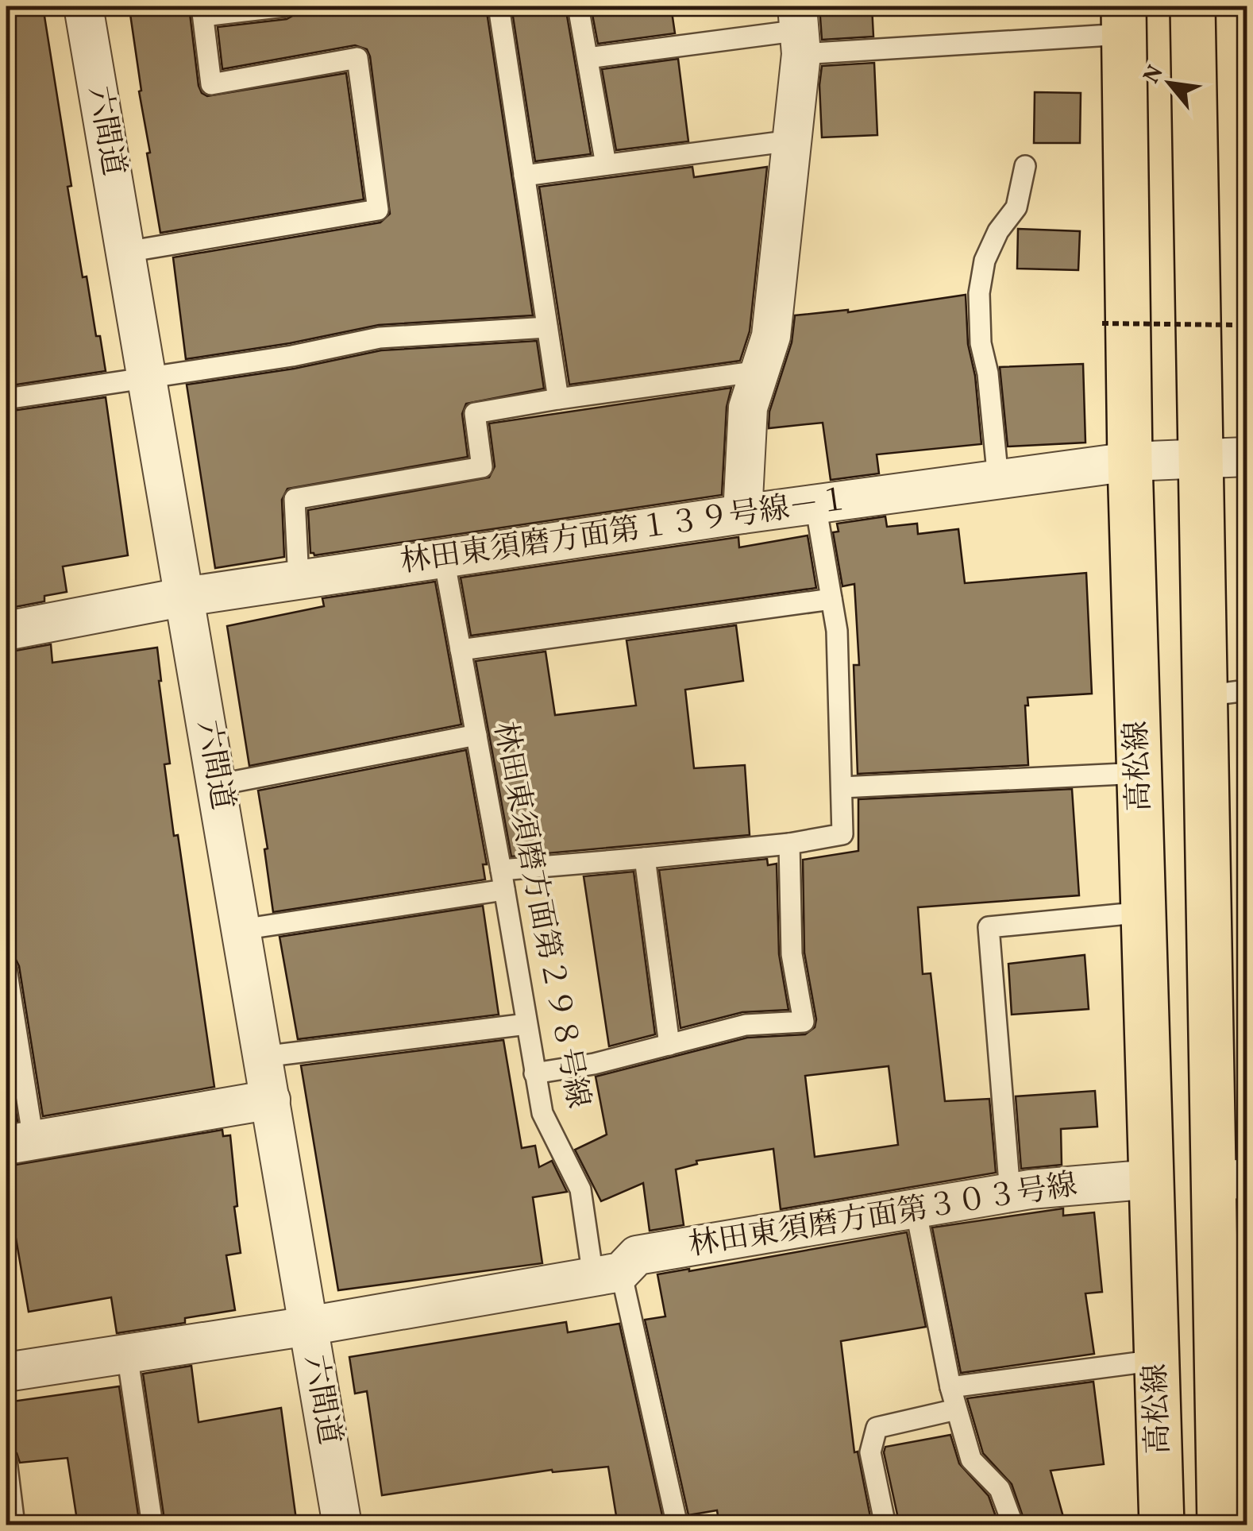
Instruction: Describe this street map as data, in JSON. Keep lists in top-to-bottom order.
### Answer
{
  "streets": {
    "main road": ["高松線"],
    "street": ["六間道", "林田東須磨方面第１３９号線－１", "林田東須磨方面第３０３号線"],
    "lane": ["林田東須磨方面第２９８号線"]
  },
  "crossings": [
    ["六間道", "林田東須磨方面第１３９号線－１"],
    ["林田東須磨方面第１３９号線－１", "高松線"],
    ["林田東須磨方面第１３９号線－１", "林田東須磨方面第２９８号線"],
    ["高松線", "林田東須磨方面第３０３号線"],
    ["林田東須磨方面第２９８号線", "林田東須磨方面第３０３号線"]
  ],
  "north": "top left"
}
